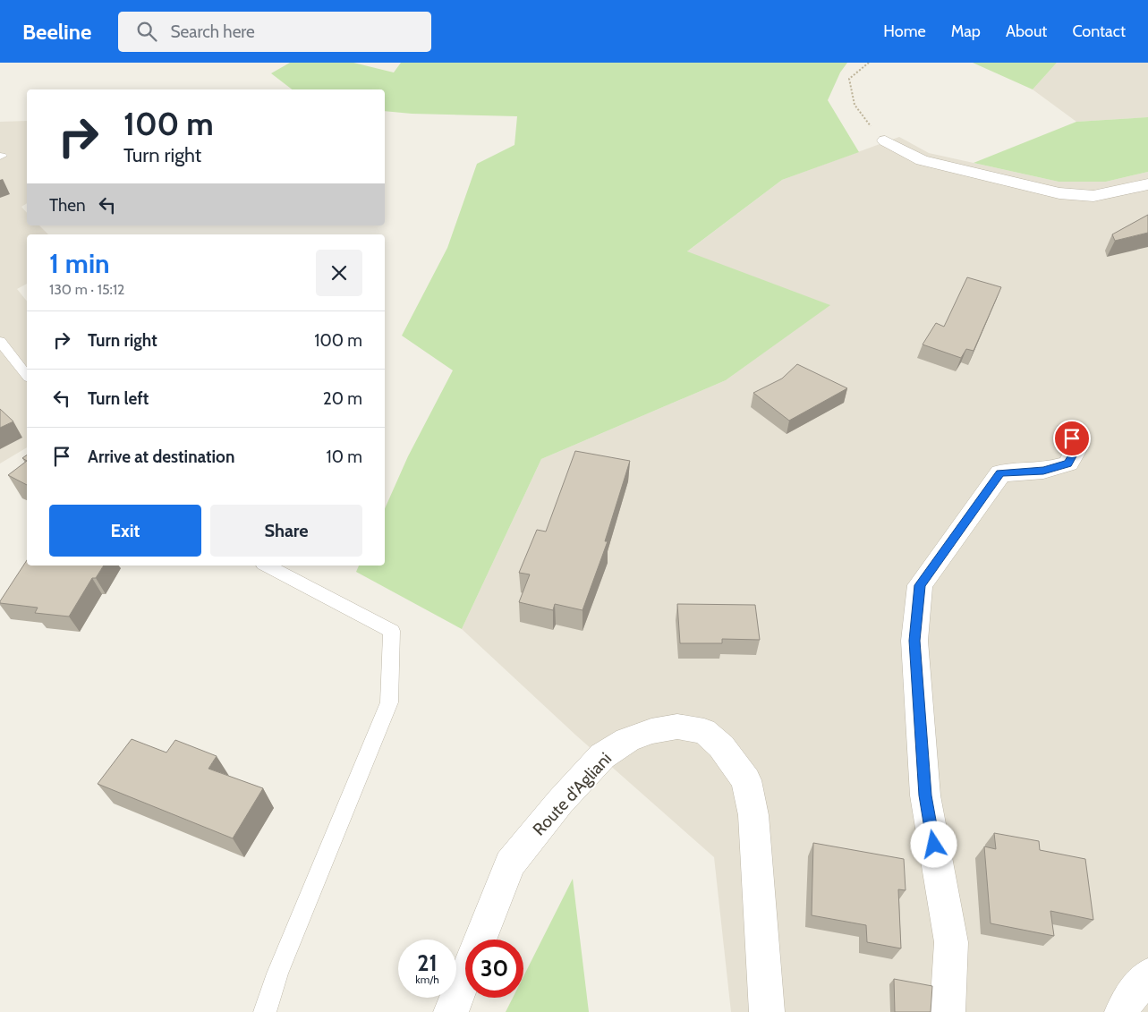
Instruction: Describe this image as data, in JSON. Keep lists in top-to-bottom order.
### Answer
{
  "streets": {
    "street": ["Route d'Agliani"]
  },
  "page": {
    "header": "Beeline",
    "search": "Search here",
    "nav": [
      "Home",
      "Map",
      "About",
      "Contact"
    ],
    "turn": ["100 m", "Turn right"],
    "then": "Then",
    "heading": ["1 min", "130 m · 15:12"],
    "list": [
      {
        "name": "Turn right",
        "value": "100 m"
      },
      {
        "name": "Turn left",
        "value": "20 m"
      },
      {
        "name": "Arrive at destination",
        "value": "10 m"
      }
    ],
    "buttons": ["Exit", "Share"],
    "speed": "21 km/h",
    "limit": "30"
  }
}
